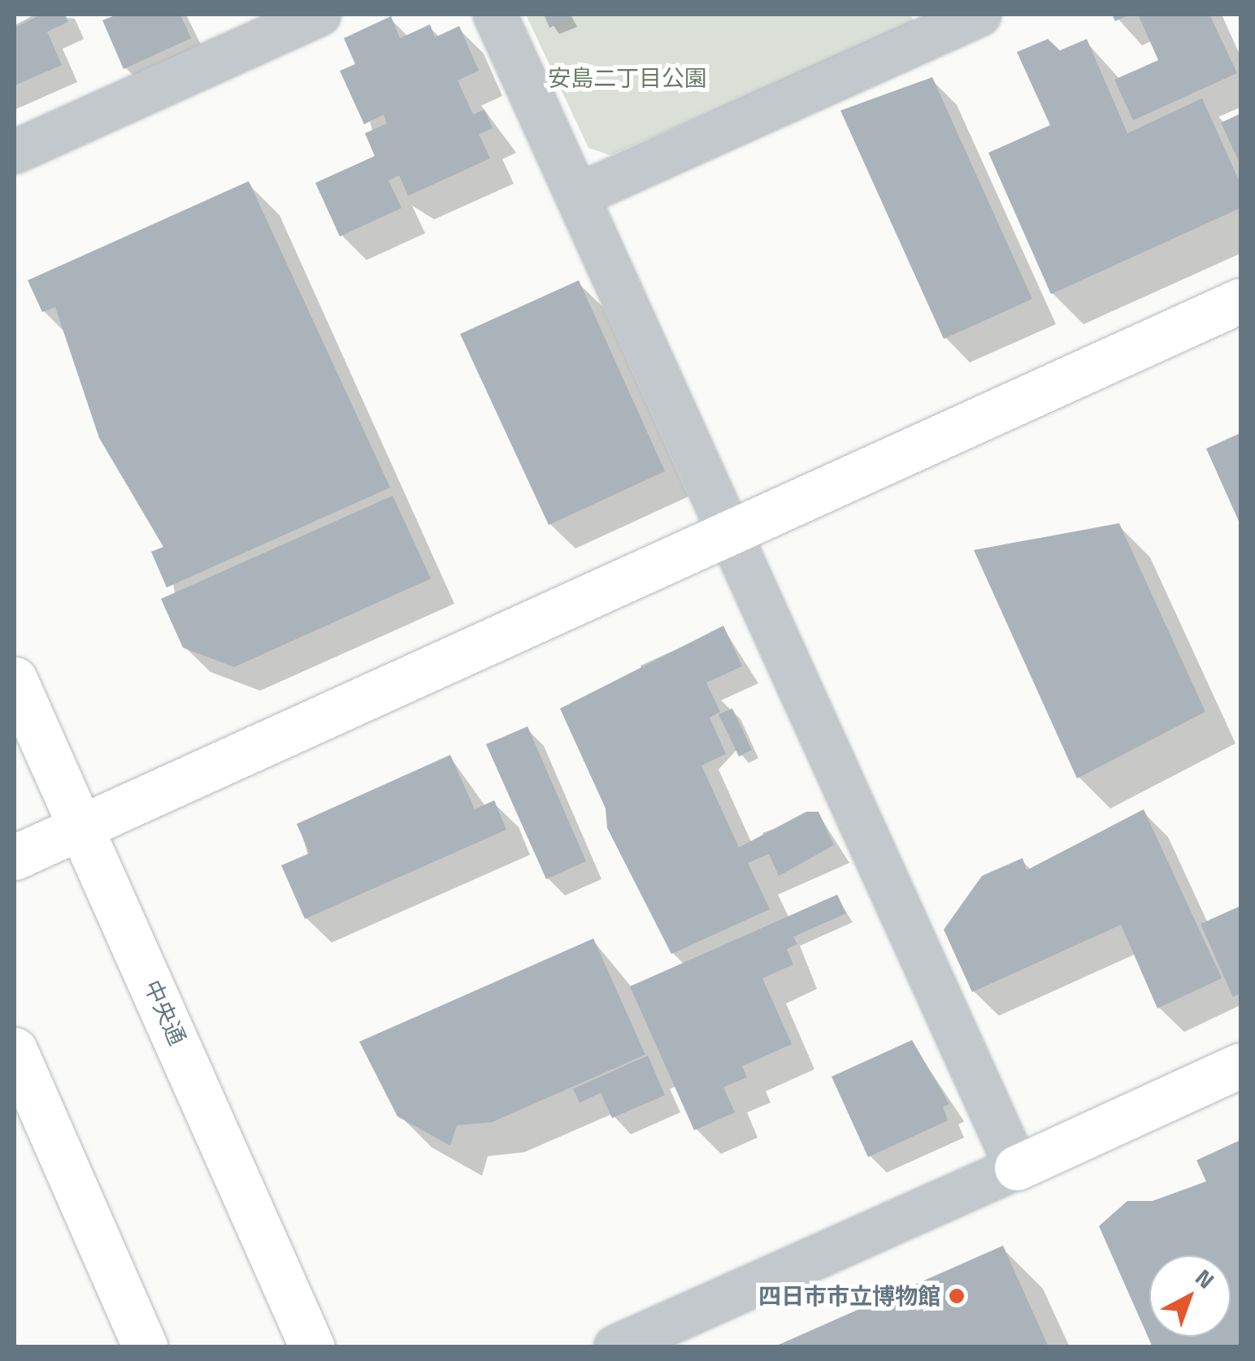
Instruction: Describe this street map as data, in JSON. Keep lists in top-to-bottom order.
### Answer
{
  "streets": {
    "street": ["中央通"]
  },
  "parks": ["安島二丁目公園"],
  "places": ["四日市市立博物館"],
  "north": "top right"
}
